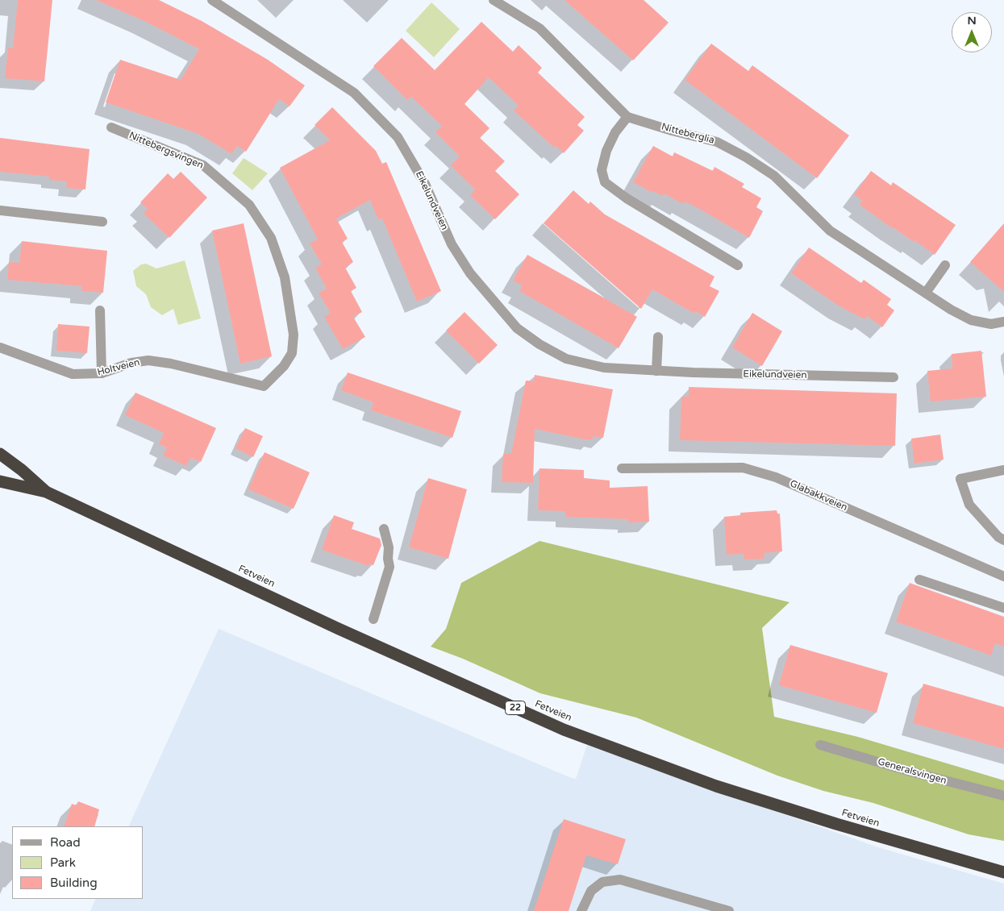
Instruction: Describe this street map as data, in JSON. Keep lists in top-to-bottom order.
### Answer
{
  "streets": {
    "highway": ["Fetveien", "22"],
    "street": [
      "Nitteberglia",
      "Nittebergsvingen",
      "Eikelundveien",
      "Holtveien",
      "Glabakkveien",
      "Generalsvingen"
    ]
  },
  "crossings": [
    ["Nittebergsvingen", "Holtveien"]
  ],
  "legend": ["Road", "Park", "Building"],
  "north": "top"
}
